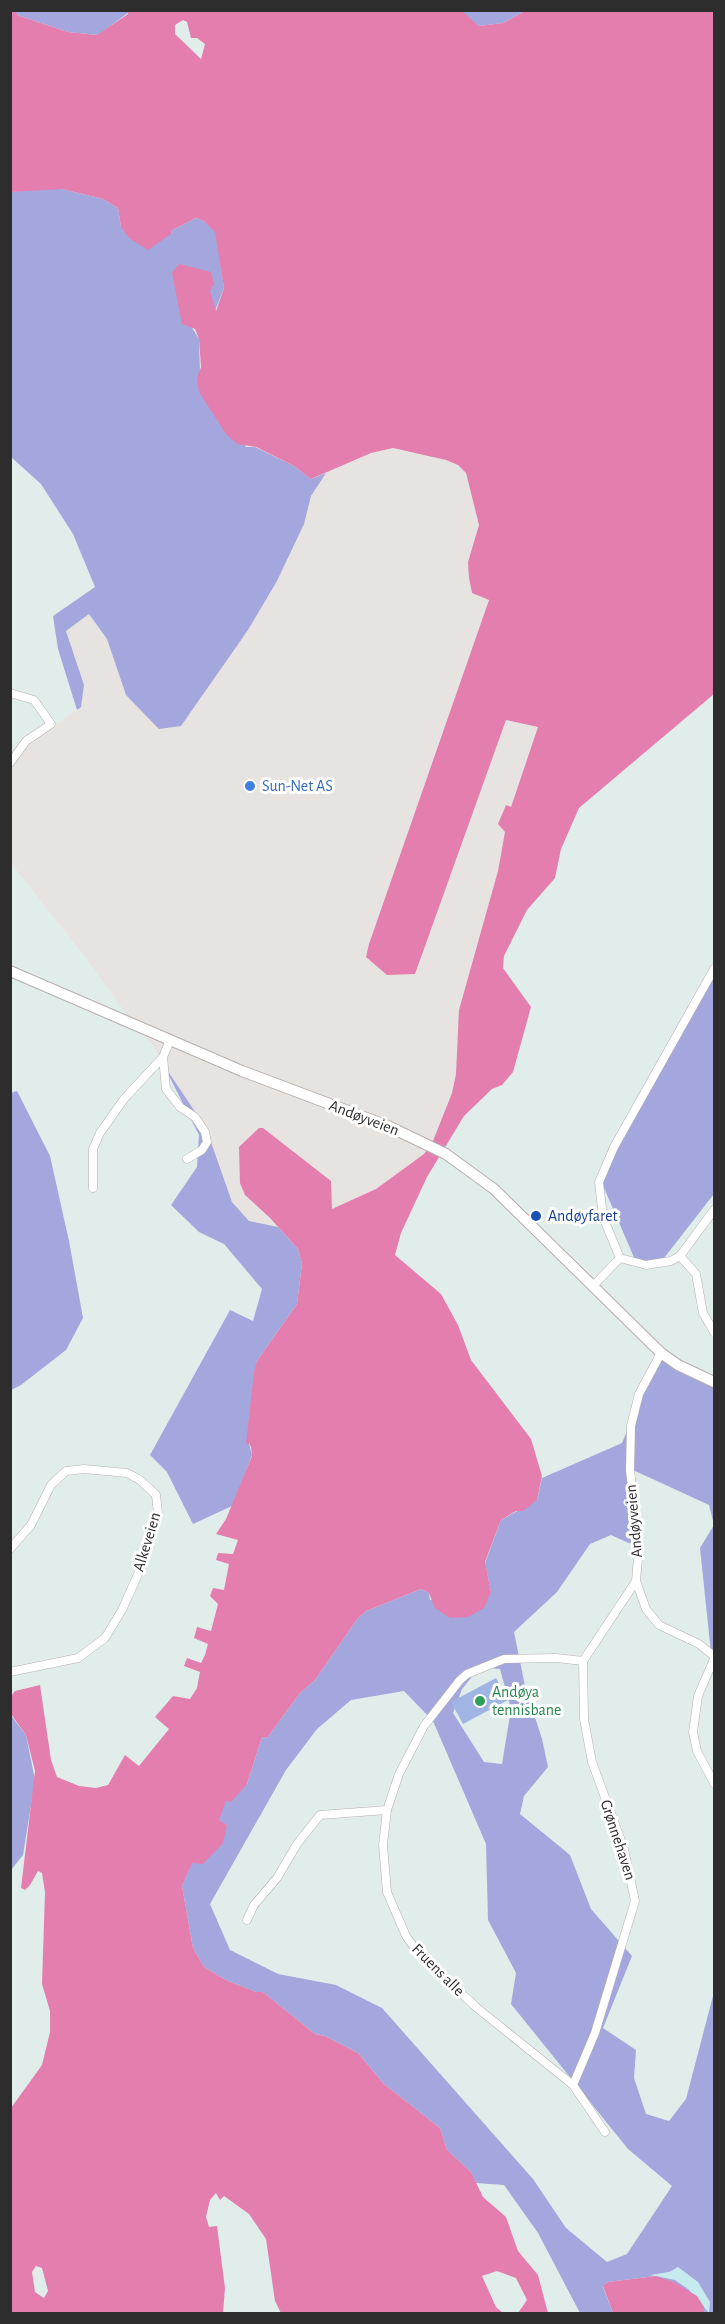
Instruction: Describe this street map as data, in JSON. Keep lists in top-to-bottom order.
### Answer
{
  "streets": {
    "street": [
      "Andøyveien",
      "Alkeveien",
      "Grønnehaven",
      "Fruens alle"
    ]
  },
  "crossings": [
    ["Grønnehaven", "Fruens alle"]
  ],
  "places": ["Sun-Net AS", "Andøyfaret", "Andøya tennisbane"]
}
